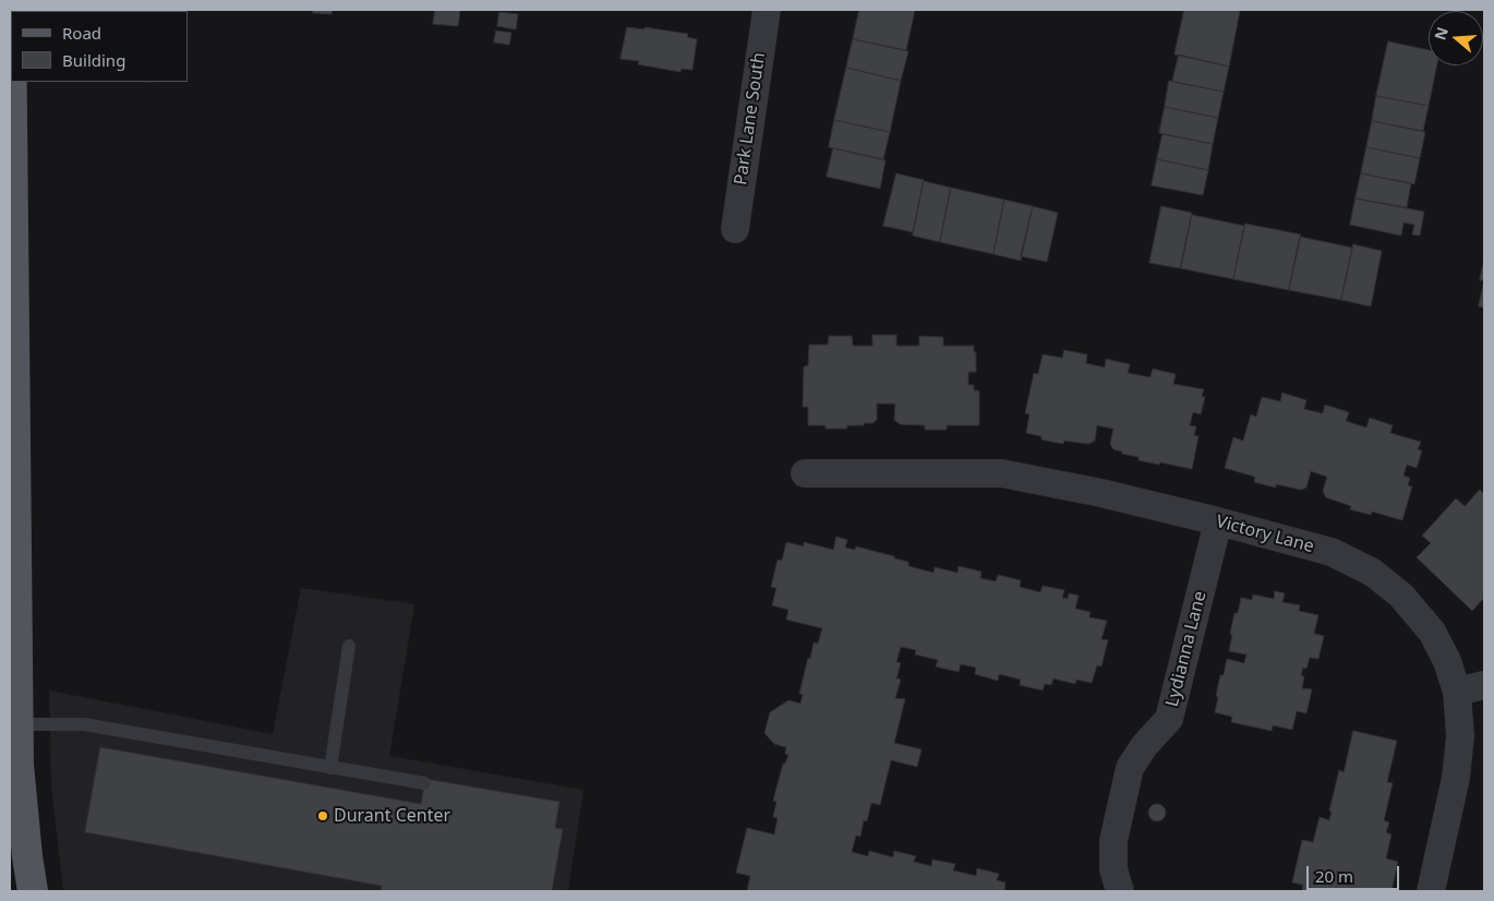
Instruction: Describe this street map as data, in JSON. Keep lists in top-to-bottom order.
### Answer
{
  "streets": {
    "street": ["Park Lane South", "Victory Lane", "Lydianna Lane"]
  },
  "crossings": [
    ["Victory Lane", "Lydianna Lane"]
  ],
  "places": ["Durant Center"],
  "legend": ["Road", "Building"],
  "scale_bar": "20 m",
  "north": "left"
}
